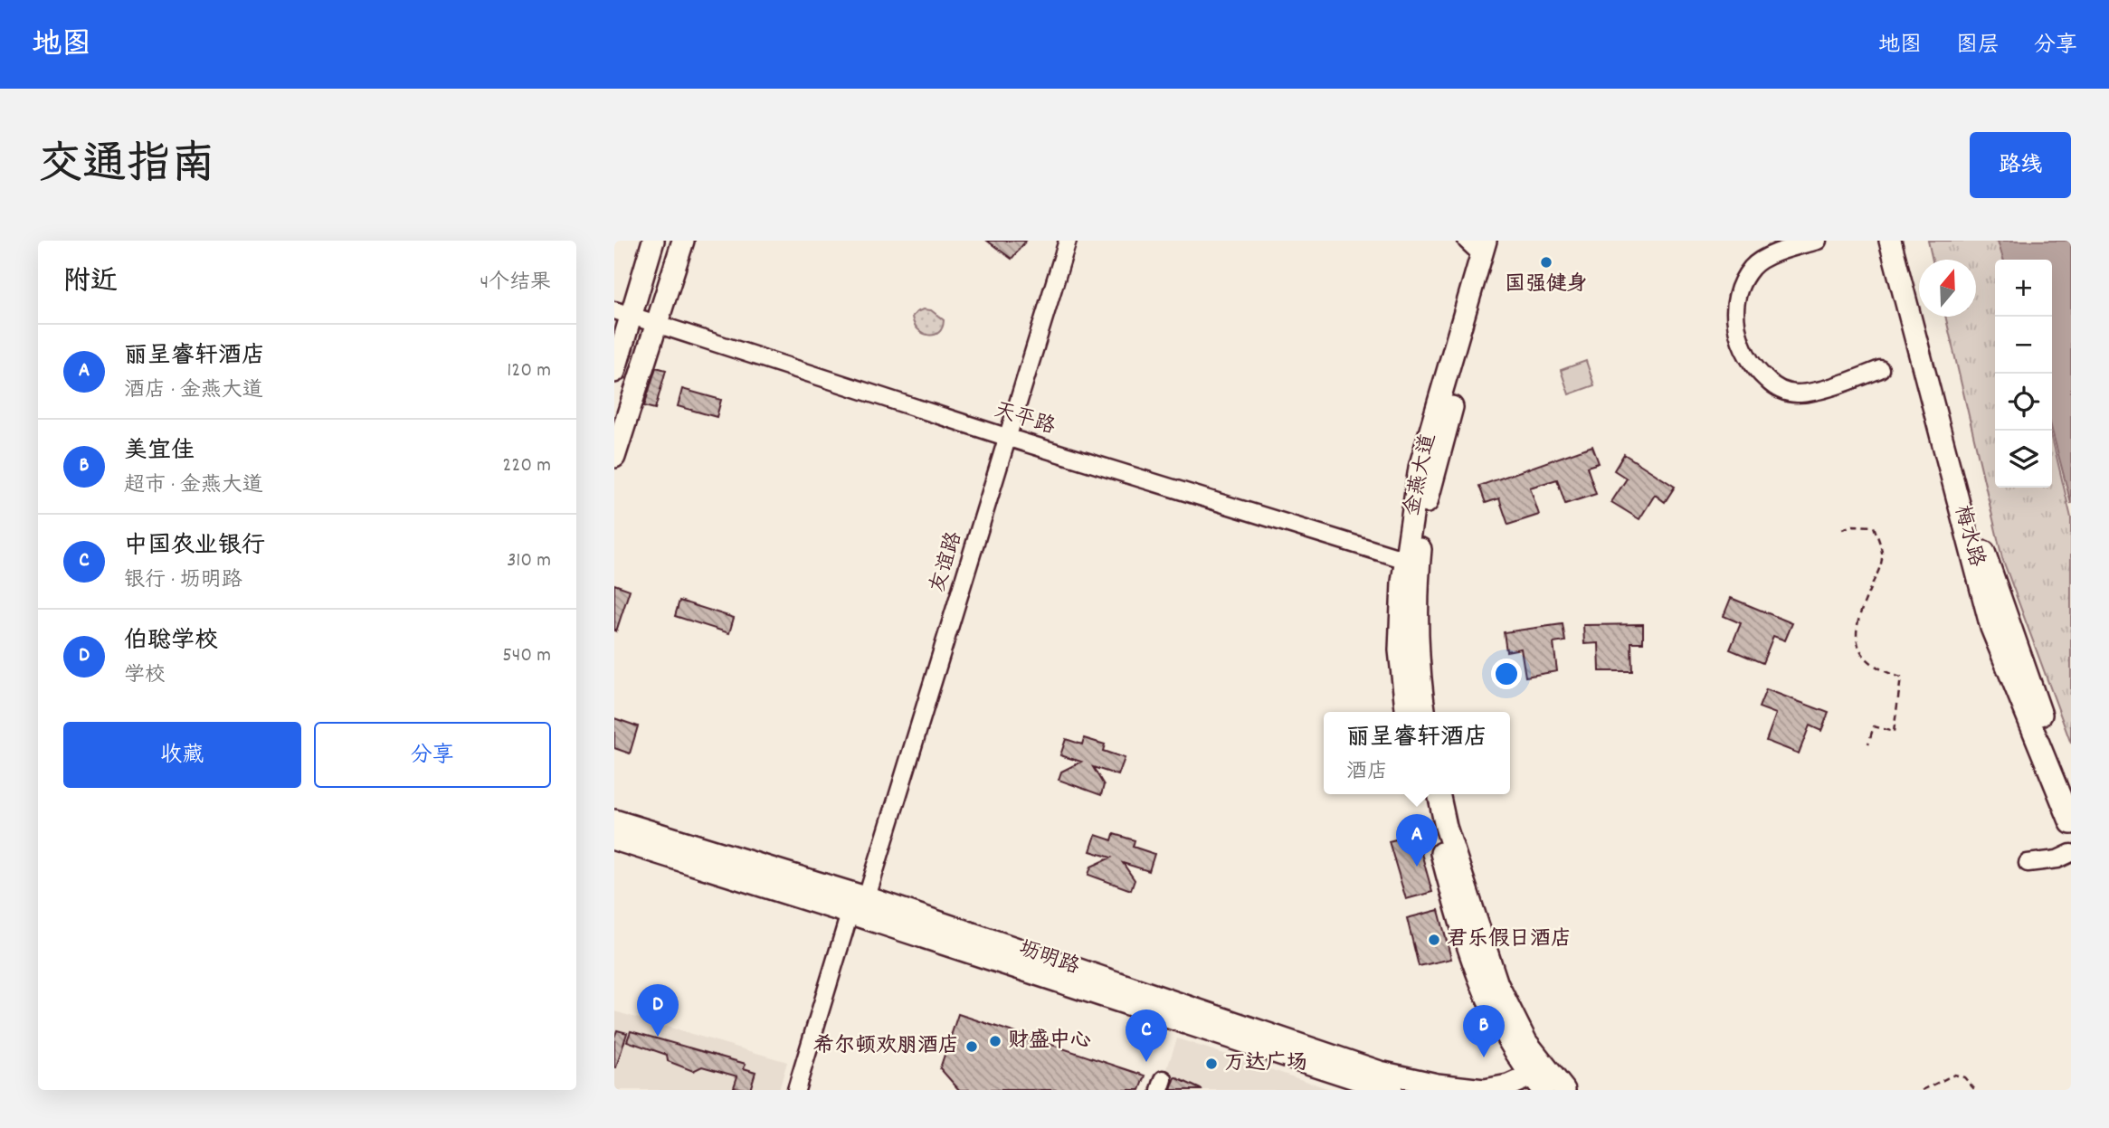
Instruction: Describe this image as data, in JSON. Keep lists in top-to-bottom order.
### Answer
{
  "streets": {
    "main road": ["金燕大道", "梅水路", "坜明路"],
    "street": ["天平路", "友谊路"]
  },
  "crossings": [
    ["天平路", "金燕大道"],
    ["天平路", "友谊路"],
    ["友谊路", "坜明路"]
  ],
  "places": [
    "国强健身",
    "君乐假日酒店",
    "财盛中心",
    "希尔顿欢朋酒店",
    "万达广场"
  ],
  "north": "top",
  "page": {
    "header": "地图",
    "nav": ["地图", "图层", "分享"],
    "title": "交通指南",
    "buttons": [
      "路线",
      ["收藏", "分享"]
    ],
    "heading": ["附近", "4个结果"],
    "map_buttons": ["+", "−"],
    "list": [
      {
        "mark": "A",
        "name": "丽呈睿轩酒店",
        "note": "酒店 · 金燕大道",
        "value": "120 m"
      },
      {
        "mark": "B",
        "name": "美宜佳",
        "note": "超市 · 金燕大道",
        "value": "220 m"
      },
      {
        "mark": "C",
        "name": "中国农业银行",
        "note": "银行 · 坜明路",
        "value": "310 m"
      },
      {
        "mark": "D",
        "name": "伯聪学校",
        "note": "学校",
        "value": "540 m"
      }
    ],
    "popup": ["丽呈睿轩酒店", "酒店"],
    "pins": [
      "A",
      "D",
      "B",
      "C"
    ]
  }
}
